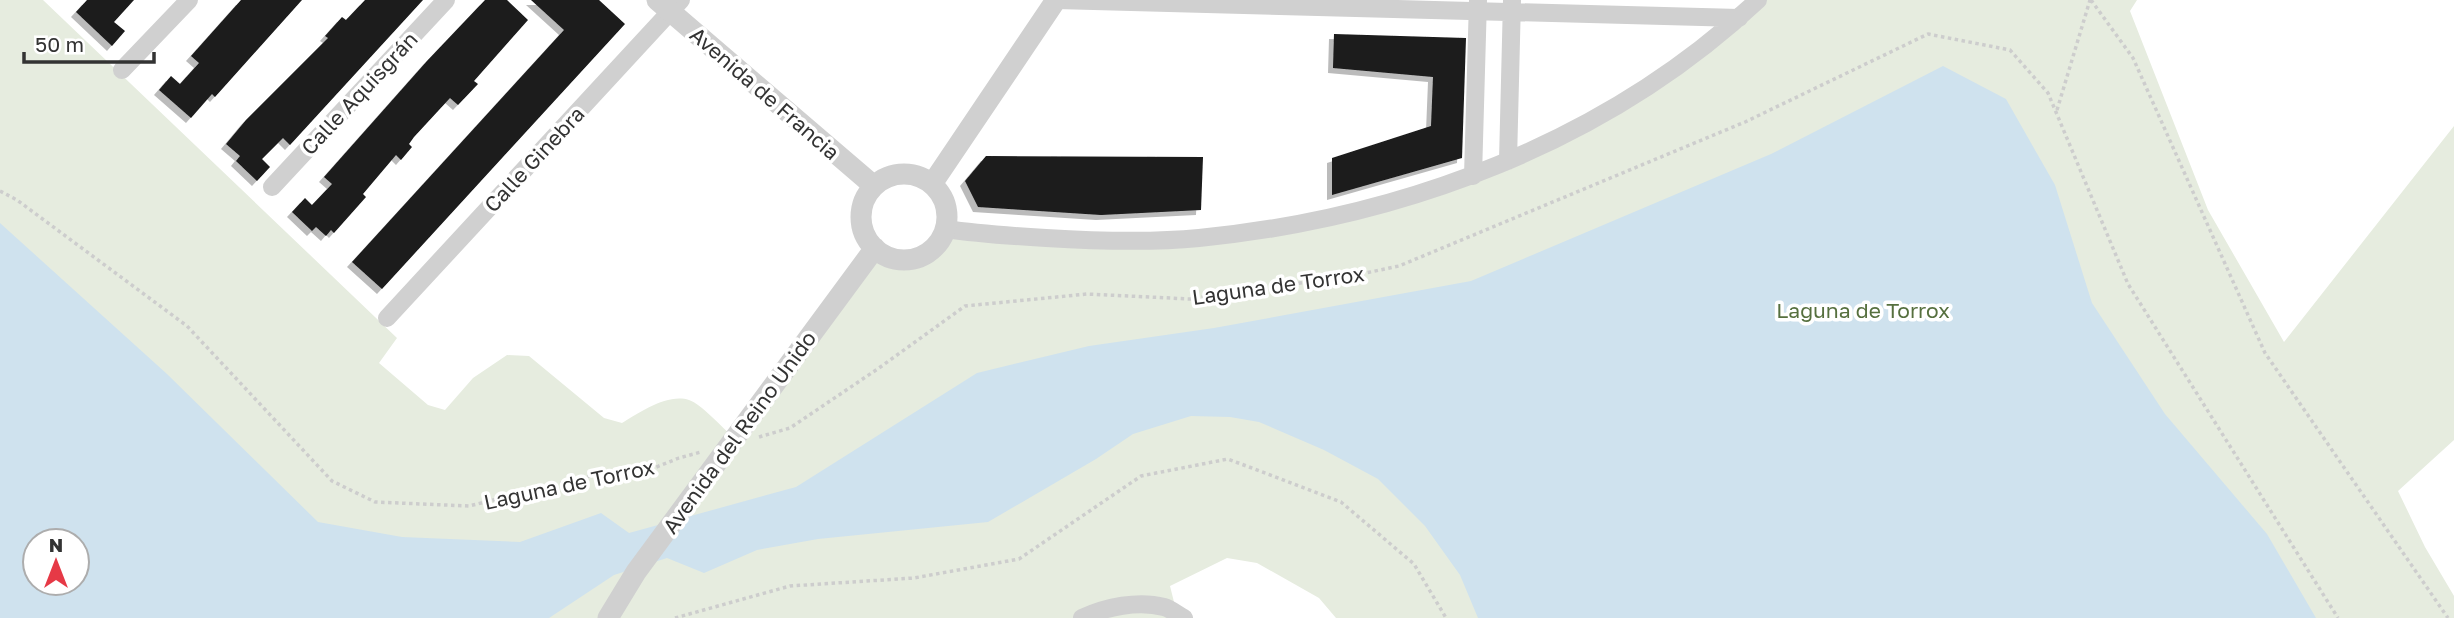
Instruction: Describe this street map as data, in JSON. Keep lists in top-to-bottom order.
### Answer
{
  "streets": {
    "street": [
      "Calle Aquisgrán",
      "Avenida de Francia",
      "Calle Ginebra",
      "Avenida del Reino Unido"
    ],
    "path": ["Laguna de Torrox"]
  },
  "crossings": [
    ["Avenida de Francia", "Calle Ginebra"],
    ["Avenida de Francia", "Avenida del Reino Unido"],
    ["Laguna de Torrox", "Avenida del Reino Unido"]
  ],
  "parks": ["Laguna de Torrox"],
  "scale_bar": "50 m",
  "north": "top"
}
